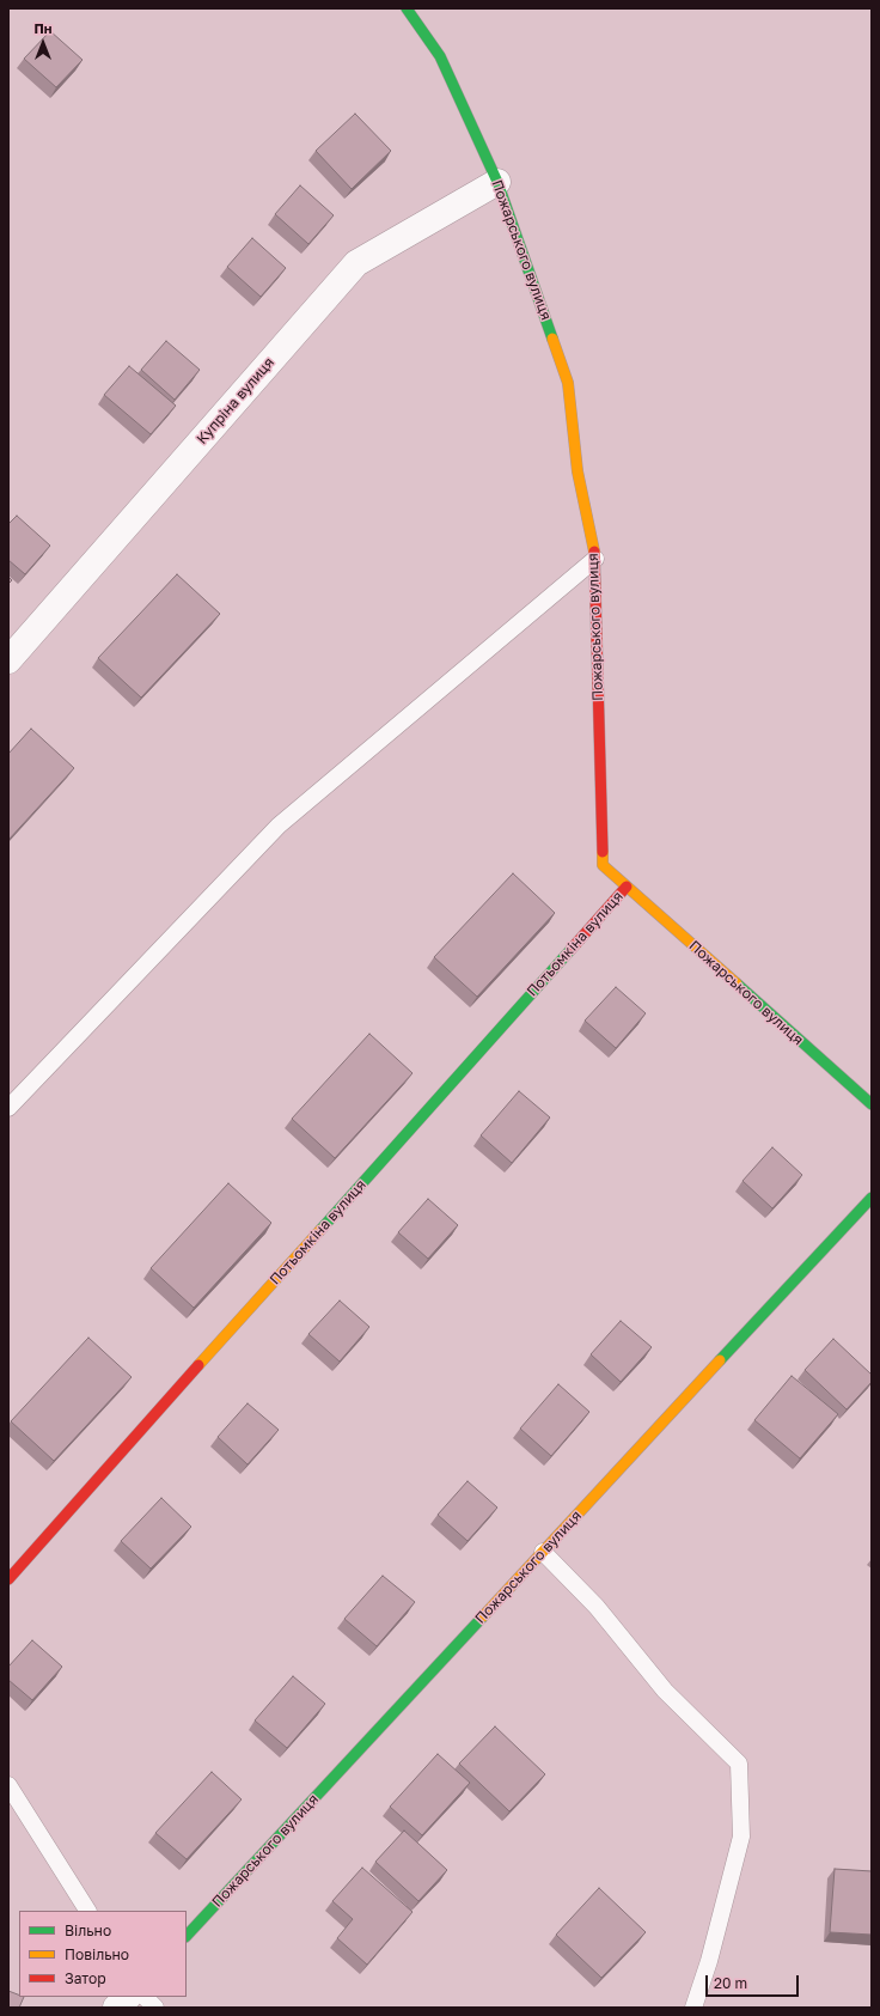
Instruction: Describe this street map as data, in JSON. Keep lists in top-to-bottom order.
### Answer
{
  "streets": {
    "street": ["Пожарського вулиця", "Купріна вулиця", "Потьомкіна вулиця"]
  },
  "crossings": [
    ["Пожарського вулиця", "Купріна вулиця"],
    ["Пожарського вулиця", "Потьомкіна вулиця"]
  ],
  "legend": ["Вільно", "Повільно", "Затор"],
  "scale_bar": "20 m",
  "north": "top"
}
